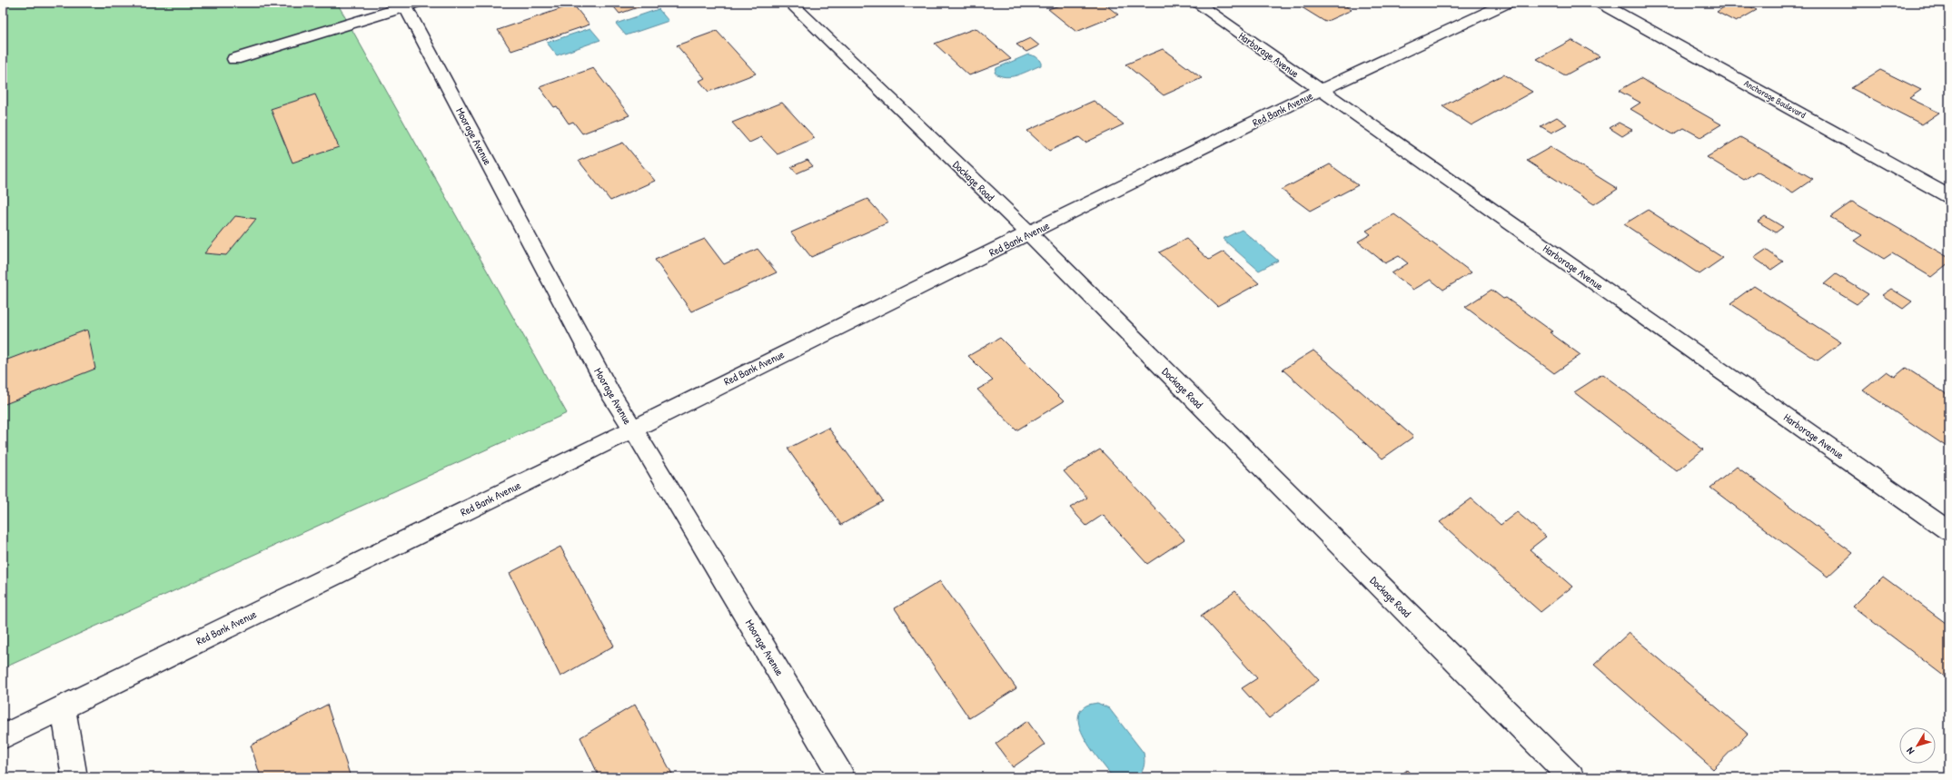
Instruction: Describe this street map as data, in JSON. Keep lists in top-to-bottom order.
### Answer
{
  "streets": {
    "street": [
      "Harborage Avenue",
      "Anchorage Boulevard",
      "Red Bank Avenue",
      "Moorage Avenue",
      "Dockage Road"
    ]
  },
  "crossings": [
    ["Harborage Avenue", "Red Bank Avenue"],
    ["Red Bank Avenue", "Moorage Avenue"],
    ["Red Bank Avenue", "Dockage Road"]
  ],
  "north": "bottom left"
}
